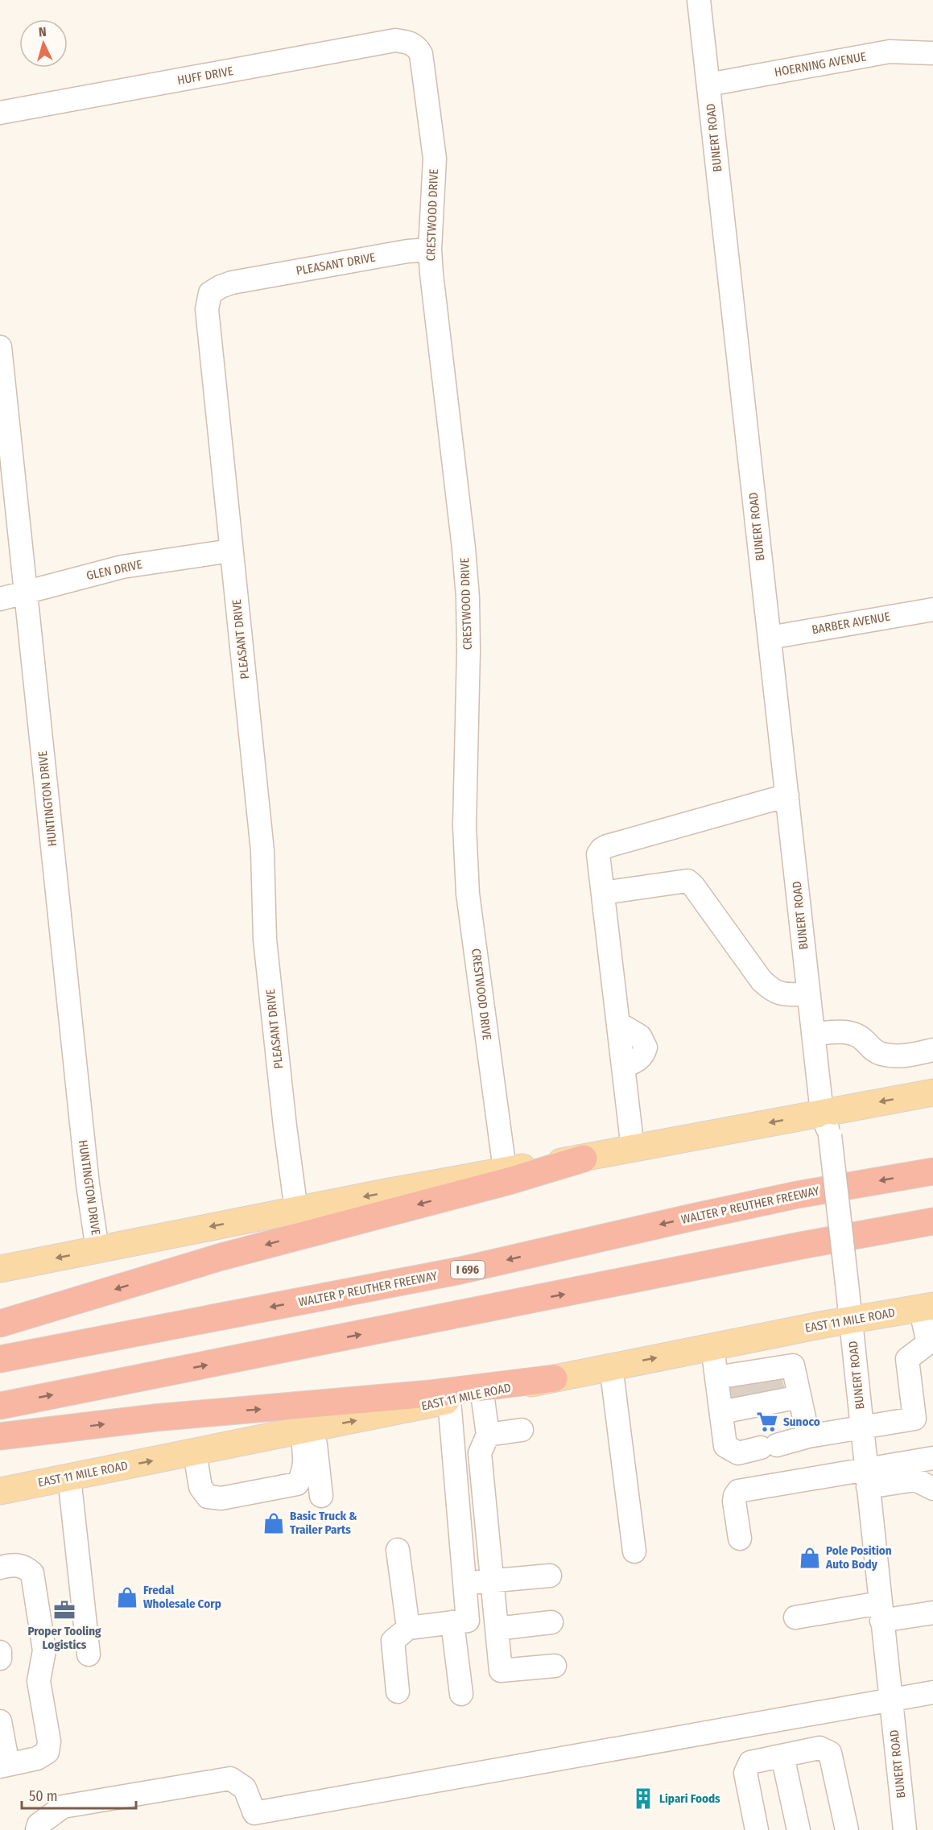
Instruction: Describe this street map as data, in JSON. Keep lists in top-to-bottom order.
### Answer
{
  "streets": {
    "highway": ["WALTER P REUTHER FREEWAY", "I 696"],
    "main road": ["EAST 11 MILE ROAD"],
    "street": [
      "HOERNING AVENUE",
      "HUFF DRIVE",
      "BUNERT ROAD",
      "CRESTWOOD DRIVE",
      "PLEASANT DRIVE",
      "GLEN DRIVE",
      "BARBER AVENUE",
      "HUNTINGTON DRIVE"
    ]
  },
  "crossings": [
    ["HOERNING AVENUE", "BUNERT ROAD"],
    ["HUFF DRIVE", "CRESTWOOD DRIVE"],
    ["BUNERT ROAD", "BARBER AVENUE"],
    ["BUNERT ROAD", "EAST 11 MILE ROAD"],
    ["CRESTWOOD DRIVE", "PLEASANT DRIVE"],
    ["PLEASANT DRIVE", "GLEN DRIVE"],
    ["GLEN DRIVE", "HUNTINGTON DRIVE"]
  ],
  "places": {
    "supermarket": ["Sunoco"],
    "shop": ["Basic Truck & Trailer Parts", "Pole Position Auto Body", "Fredal Wholesale Corp"],
    "office": ["Proper Tooling Logistics"],
    "building": ["Lipari Foods"]
  },
  "scale_bar": "50 m",
  "north": "top"
}
